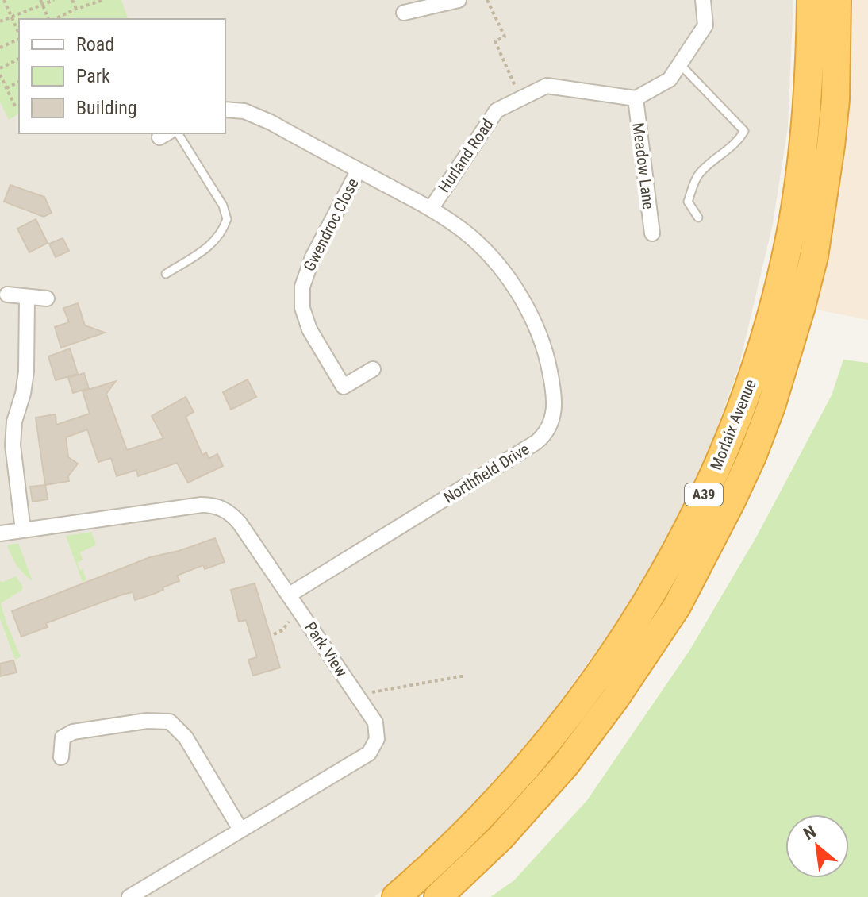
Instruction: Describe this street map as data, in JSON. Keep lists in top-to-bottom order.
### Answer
{
  "streets": {
    "highway": ["Morlaix Avenue", "A39"],
    "street": [
      "Hurland Road",
      "Meadow Lane",
      "Gwendroc Close",
      "Northfield Drive",
      "Park View"
    ]
  },
  "crossings": [
    ["Hurland Road", "Meadow Lane"],
    ["Hurland Road", "Northfield Drive"],
    ["Gwendroc Close", "Northfield Drive"],
    ["Northfield Drive", "Park View"]
  ],
  "legend": ["Road", "Park", "Building"],
  "north": "top left"
}
